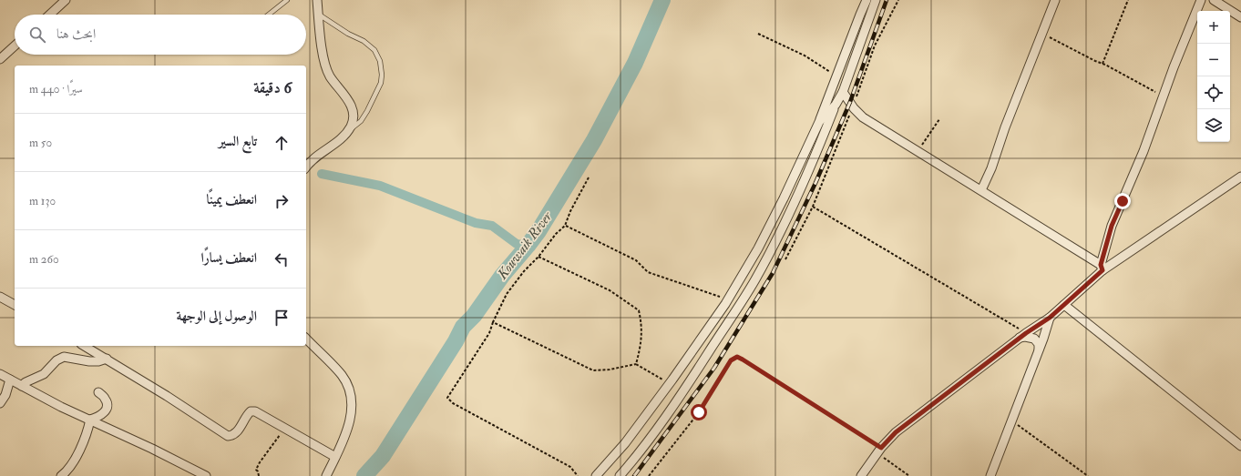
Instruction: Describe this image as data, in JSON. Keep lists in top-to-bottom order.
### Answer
{
  "water": ["Kouwaik River"],
  "page": {
    "map_buttons": ["+", "−"],
    "search": "ابحث هنا",
    "heading": ["6 دقيقة", "سيرًا · 440 m"],
    "list": [
      ["تابع السير", "50 m"],
      ["انعطف يمينًا", "130 m"],
      ["انعطف يسارًا", "260 m"],
      "الوصول إلى الوجهة"
    ]
  }
}
